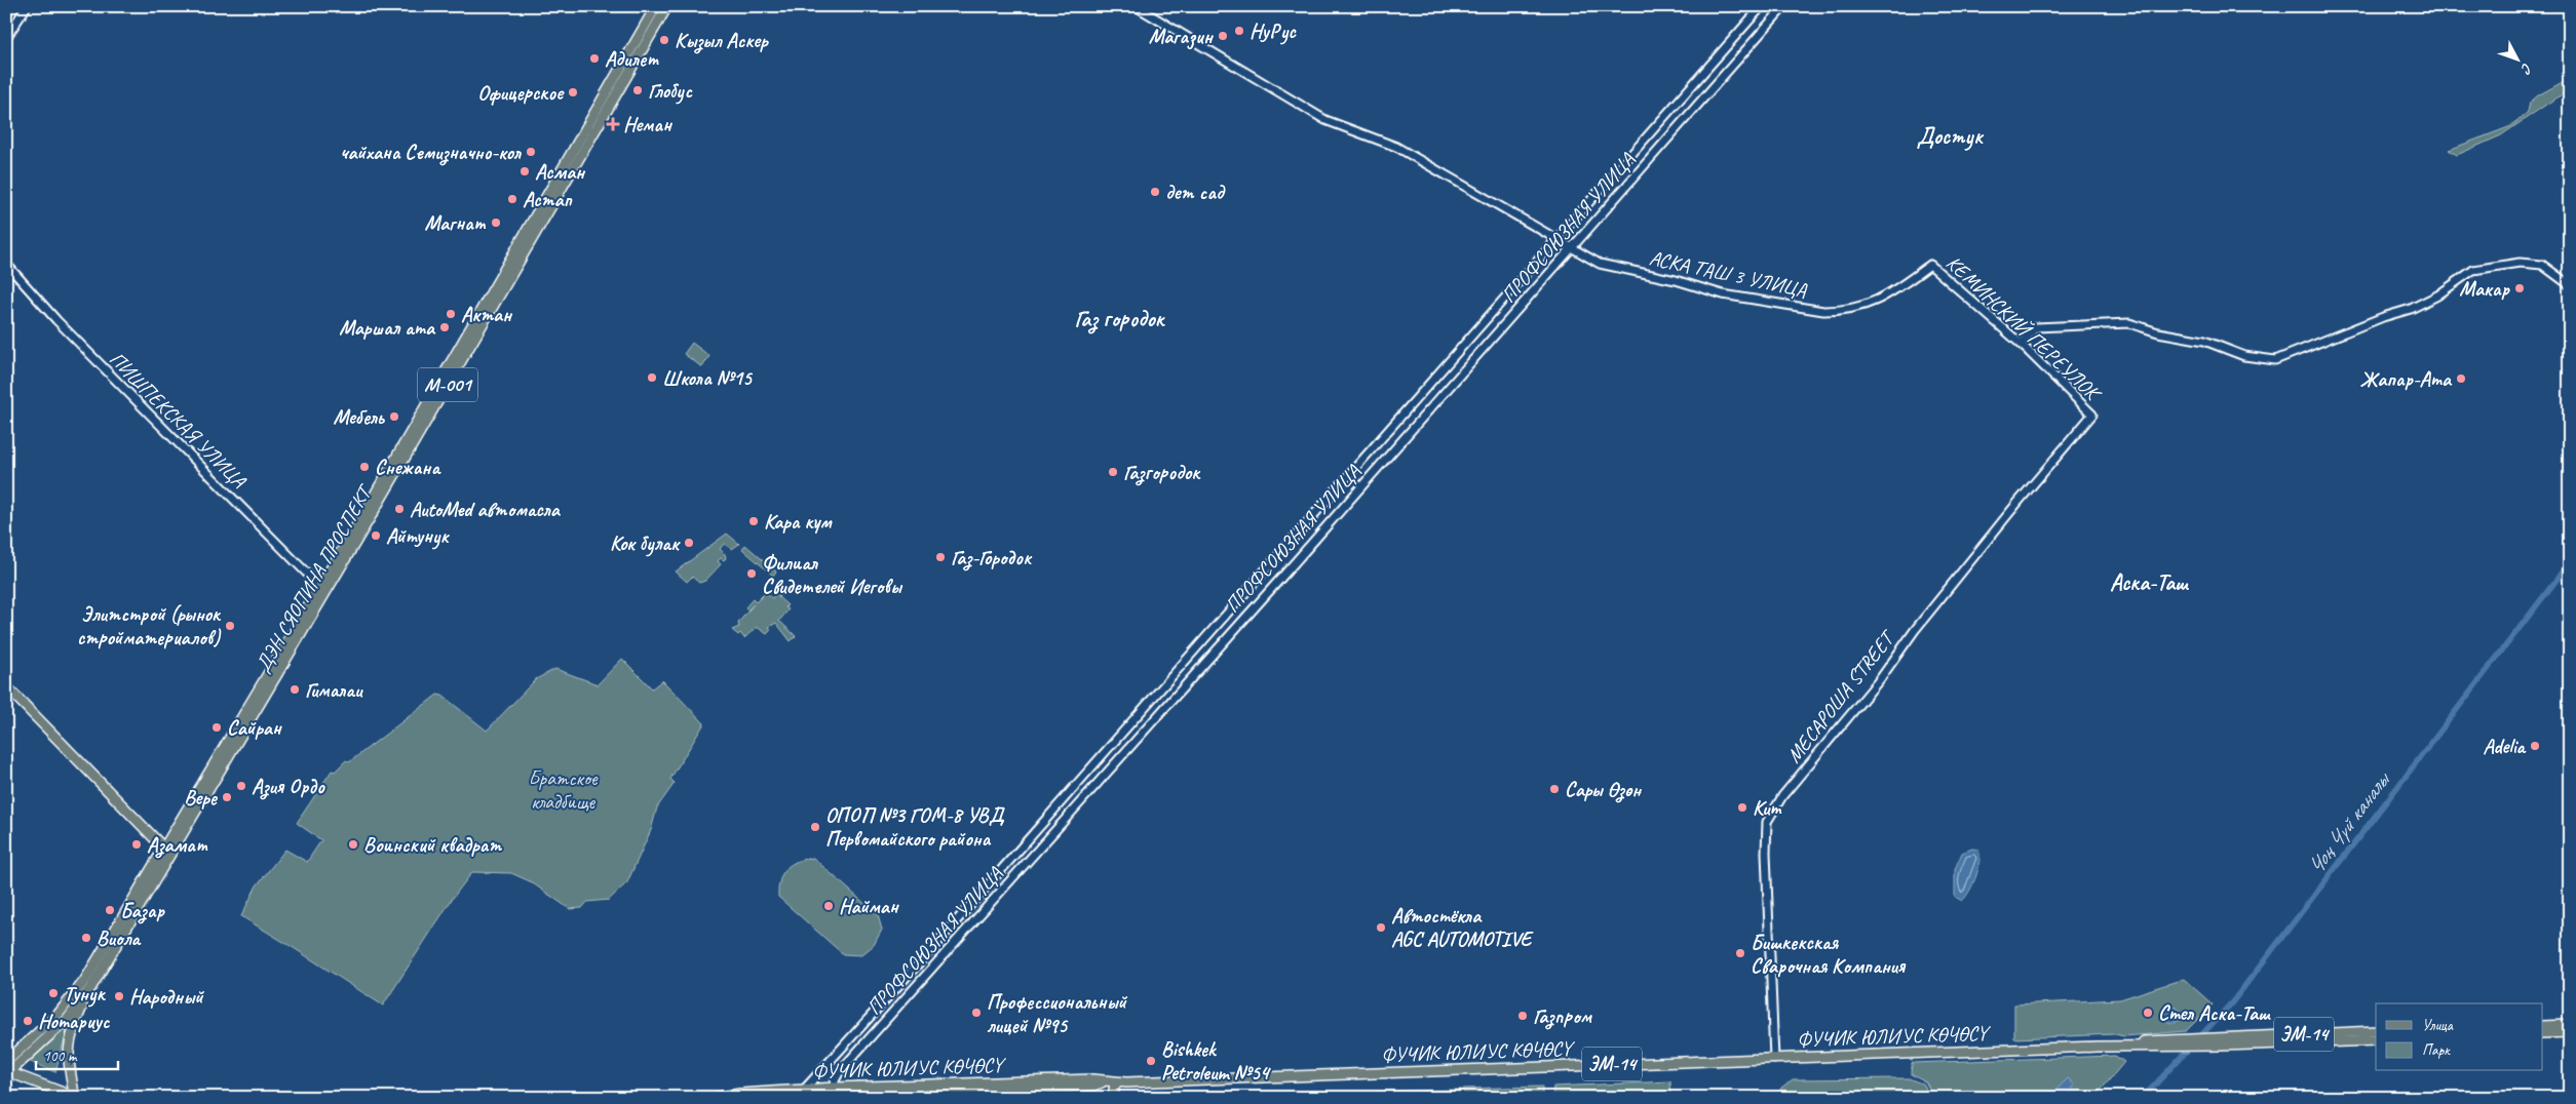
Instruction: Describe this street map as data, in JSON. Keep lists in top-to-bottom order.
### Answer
{
  "streets": {
    "main road": [
      "M-001",
      "ДЭН СЯОПИНА ПРОСПЕКТ",
      "ЭМ-14",
      "ФУЧИК ЮЛИУС КӨЧӨСҮ"
    ],
    "street": [
      "ПРОФСОЮЗНАЯ УЛИЦА",
      "АСКА ТАШ 3 УЛИЦА",
      "КЕМИНСКИЙ ПЕРЕУЛОК",
      "ПИШПЕКСКАЯ УЛИЦА",
      "МЕСАРОША STREET"
    ]
  },
  "crossings": [
    ["ПРОФСОЮЗНАЯ УЛИЦА", "АСКА ТАШ 3 УЛИЦА"],
    ["ПРОФСОЮЗНАЯ УЛИЦА", "ФУЧИК ЮЛИУС КӨЧӨСҮ"],
    ["АСКА ТАШ 3 УЛИЦА", "КЕМИНСКИЙ ПЕРЕУЛОК"],
    ["КЕМИНСКИЙ ПЕРЕУЛОК", "МЕСАРОША STREET"],
    ["ПИШПЕКСКАЯ УЛИЦА", "ДЭН СЯОПИНА ПРОСПЕКТ"],
    ["МЕСАРОША STREET", "ФУЧИК ЮЛИУС КӨЧӨСҮ"],
    ["ЭМ-14", "ФУЧИК ЮЛИУС КӨЧӨСҮ"]
  ],
  "districts": ["Достук", "Газ городок", "Аска-Таш"],
  "water": ["Чоң Чүй каналы"],
  "parks": ["Братское кладбище"],
  "places": {
    "other": [
      "НуРус",
      "Магазин",
      "Кызыл Аскер",
      "Адилет",
      "Глобус",
      "Офицерское",
      "чайхана Семизначно-кол",
      "Асман",
      "дет сад",
      "Астап",
      "Магнат",
      "Макар",
      "Актан",
      "Маршал ата",
      "Школа №15",
      "Жапар-Ата",
      "Мебель",
      "Снежана",
      "Газгородок",
      "AutoMed автомасла",
      "Кара кум",
      "Айтунук",
      "Кок булак",
      "Газ-Городок",
      "Филиал Свидетелей Иеговы",
      "Элитстрой (рынок стройматериалов)",
      "Гималаи",
      "Сайран",
      "Adelia",
      "Азия Ордо",
      "Сары Өзөн",
      "Вере",
      "Кит",
      "ОПОП №3 ГОМ-8 УВД Первомайского района",
      "Азамат",
      "Воинский квадрат",
      "Найман",
      "Базар",
      "Автостёкла AGC AUTOMOTIVE",
      "Виола",
      "Бишкекская Сварочная Компания",
      "Тунук",
      "Народный",
      "Профессиональный лицей №95",
      "Стел Аска-Таш",
      "Газпром",
      "Нотариус",
      "Bishkek Petroleum №54"
    ],
    "health": ["Неман"]
  },
  "legend": ["Улица", "Парк"],
  "scale_bar": "100 m",
  "north": "bottom right"
}
